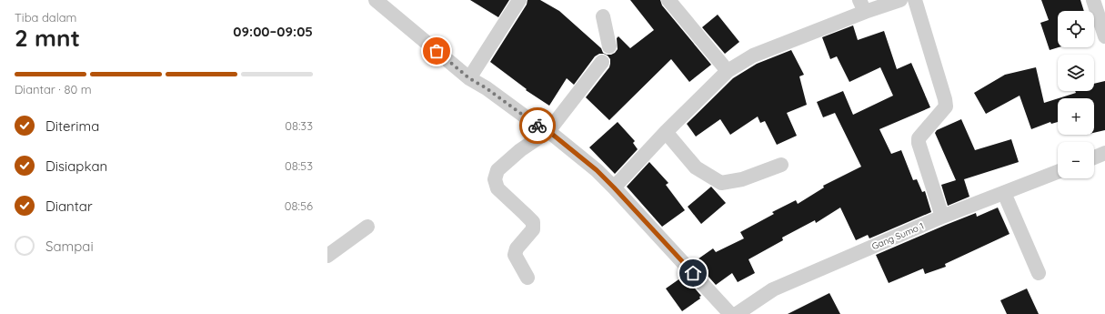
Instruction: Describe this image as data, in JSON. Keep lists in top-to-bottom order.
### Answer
{
  "streets": {
    "street": ["Gang Sumo 1"]
  },
  "page": {
    "heading": ["2 mnt", "Tiba dalam", "09:00–09:05"],
    "map_buttons": ["+", "−"],
    "bar": "Diantar · 80 m",
    "list": [
      ["Diterima", "08:33"],
      ["Disiapkan", "08:53"],
      ["Diantar", "08:56"],
      "Sampai"
    ]
  }
}
